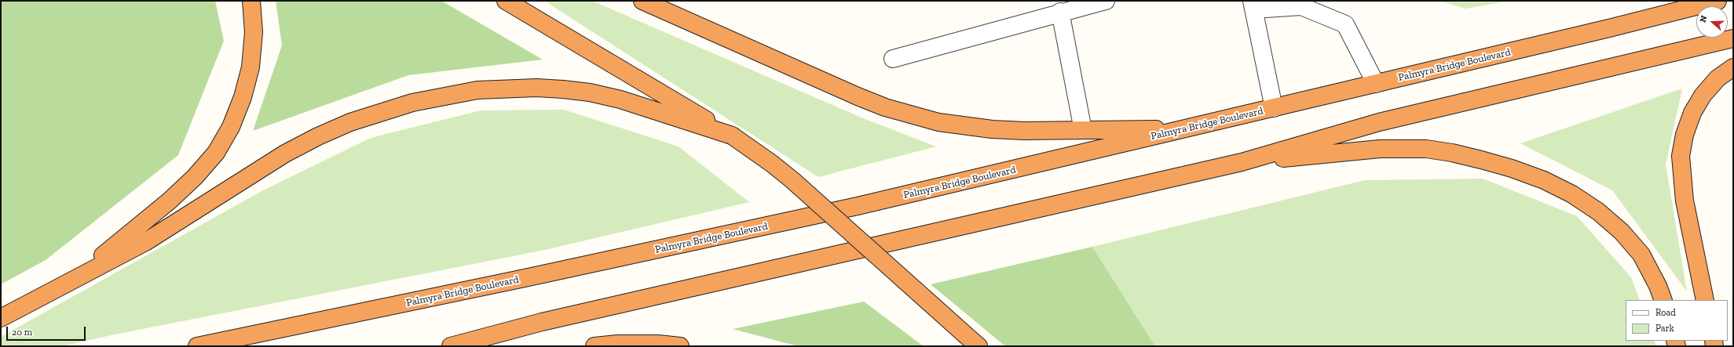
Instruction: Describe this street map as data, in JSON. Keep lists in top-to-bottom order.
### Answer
{
  "streets": {
    "highway": ["Palmyra Bridge Boulevard"]
  },
  "legend": ["Road", "Park"],
  "scale_bar": "20 m",
  "north": "left"
}
